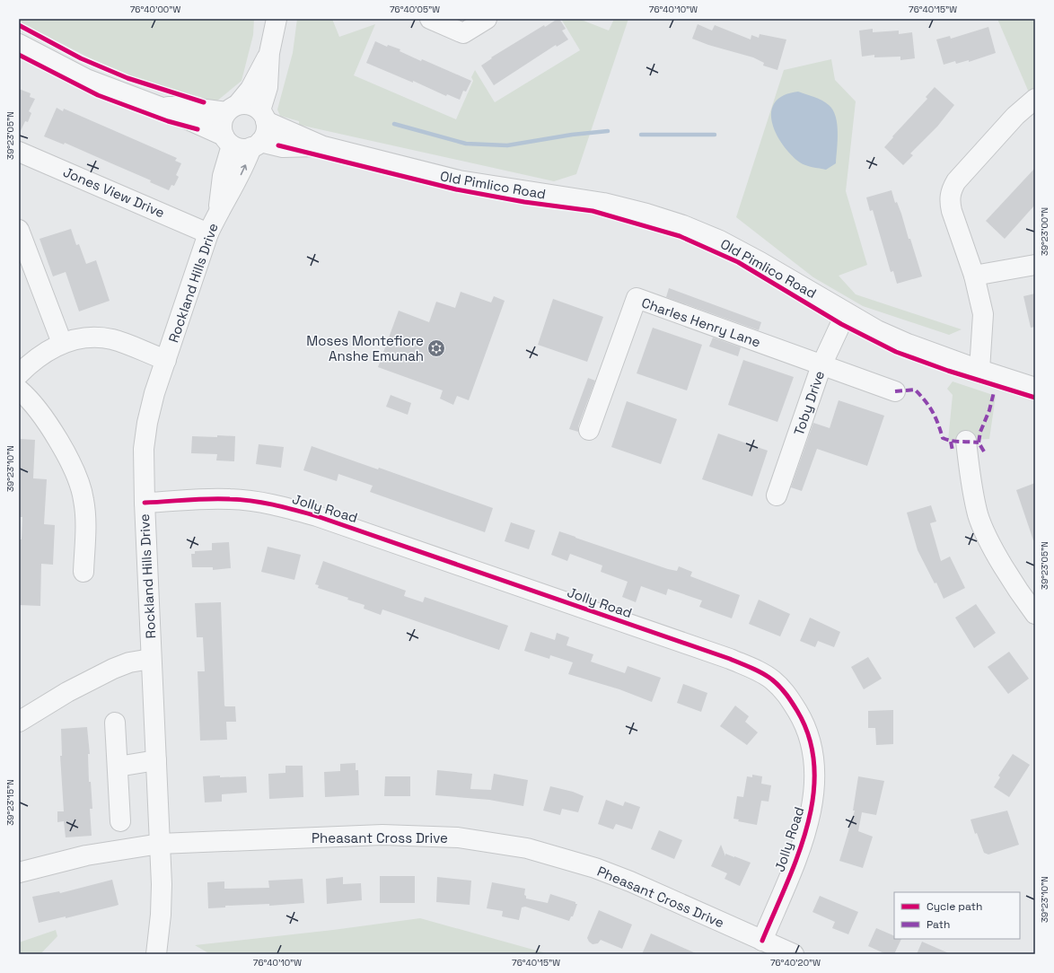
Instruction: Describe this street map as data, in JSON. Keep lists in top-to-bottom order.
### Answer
{
  "streets": {
    "street": [
      "Old Pimlico Road",
      "Jones View Drive",
      "Rockland Hills Drive",
      "Charles Henry Lane",
      "Toby Drive",
      "Jolly Road",
      "Pheasant Cross Drive"
    ]
  },
  "crossings": [
    ["Old Pimlico Road", "Rockland Hills Drive"],
    ["Old Pimlico Road", "Toby Drive"],
    ["Jones View Drive", "Rockland Hills Drive"],
    ["Rockland Hills Drive", "Jolly Road"],
    ["Rockland Hills Drive", "Pheasant Cross Drive"],
    ["Charles Henry Lane", "Toby Drive"],
    ["Jolly Road", "Pheasant Cross Drive"]
  ],
  "places": {
    "synagogue": ["Moses Montefiore Anshe Emunah"]
  },
  "legend": ["Cycle path", "Path"],
  "coordinates": [
    "76°40'00\"W",
    "76°40'05\"W",
    "76°40'10\"W",
    "76°40'15\"W",
    "39°23'05\"N",
    "39°23'00\"N",
    "39°23'10\"N",
    "39°23'15\"N",
    "76°40'20\"W"
  ]
}
